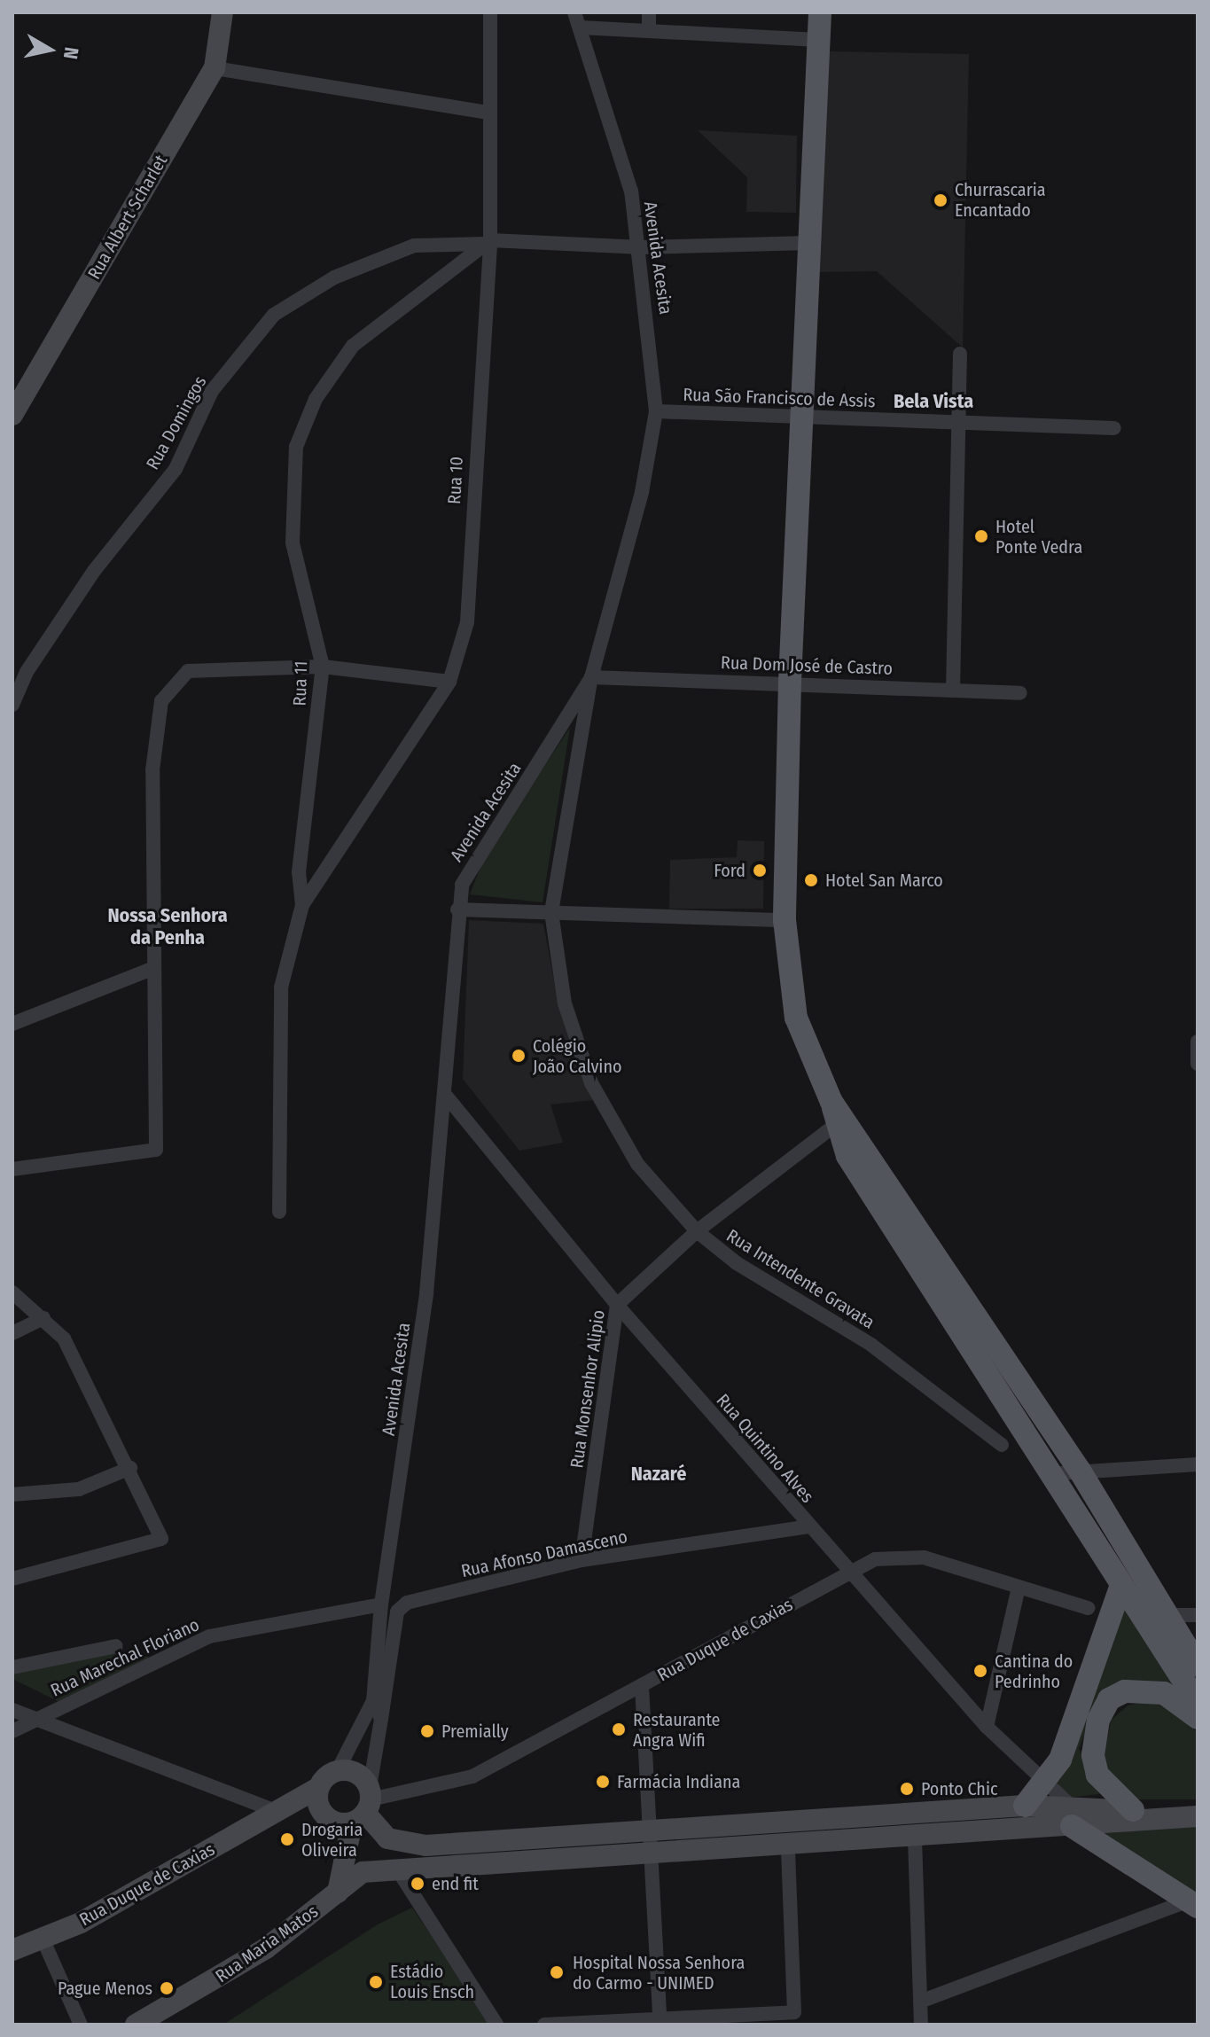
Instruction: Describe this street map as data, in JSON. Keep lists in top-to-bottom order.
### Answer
{
  "streets": {
    "main road": ["Rua Albert Scharlet", "Rua Duque de Caxias", "Rua Maria Matos"],
    "street": [
      "Avenida Acesita",
      "Rua São Francisco de Assis",
      "Rua Domingos",
      "Rua 10",
      "Rua Dom José de Castro",
      "Rua 11",
      "Rua Intendente Gravata",
      "Rua Monsenhor Alipio",
      "Rua Quintino Alves",
      "Rua Afonso Damasceno",
      "Rua Marechal Floriano"
    ]
  },
  "crossings": [
    ["Avenida Acesita", "Rua São Francisco de Assis"],
    ["Avenida Acesita", "Rua Domingos"],
    ["Avenida Acesita", "Rua Dom José de Castro"],
    ["Avenida Acesita", "Rua Intendente Gravata"],
    ["Avenida Acesita", "Rua Quintino Alves"],
    ["Avenida Acesita", "Rua Afonso Damasceno"],
    ["Avenida Acesita", "Rua Duque de Caxias"],
    ["Avenida Acesita", "Rua Marechal Floriano"],
    ["Rua Domingos", "Rua 10"],
    ["Rua Domingos", "Rua 11"],
    ["Rua 10", "Rua 11"],
    ["Rua Dom José de Castro", "Rua Intendente Gravata"],
    ["Rua Intendente Gravata", "Rua Monsenhor Alipio"],
    ["Rua Monsenhor Alipio", "Rua Quintino Alves"],
    ["Rua Monsenhor Alipio", "Rua Afonso Damasceno"],
    ["Rua Quintino Alves", "Rua Afonso Damasceno"],
    ["Rua Quintino Alves", "Rua Duque de Caxias"],
    ["Rua Quintino Alves", "Rua Maria Matos"]
  ],
  "districts": ["Bela Vista", "Nossa Senhora da Penha", "Nazaré"],
  "places": [
    "Churrascaria Encantado",
    "Hotel Ponte Vedra",
    "Ford",
    "Hotel San Marco",
    "Colégio João Calvino",
    "Cantina do Pedrinho",
    "Restaurante Angra Wifi",
    "Premially",
    "Farmácia Indiana",
    "Ponto Chic",
    "Drogaria Oliveira",
    "end fit",
    "Hospital Nossa Senhora do Carmo - UNIMED",
    "Estádio Louis Ensch",
    "Pague Menos"
  ],
  "north": "right"
}
